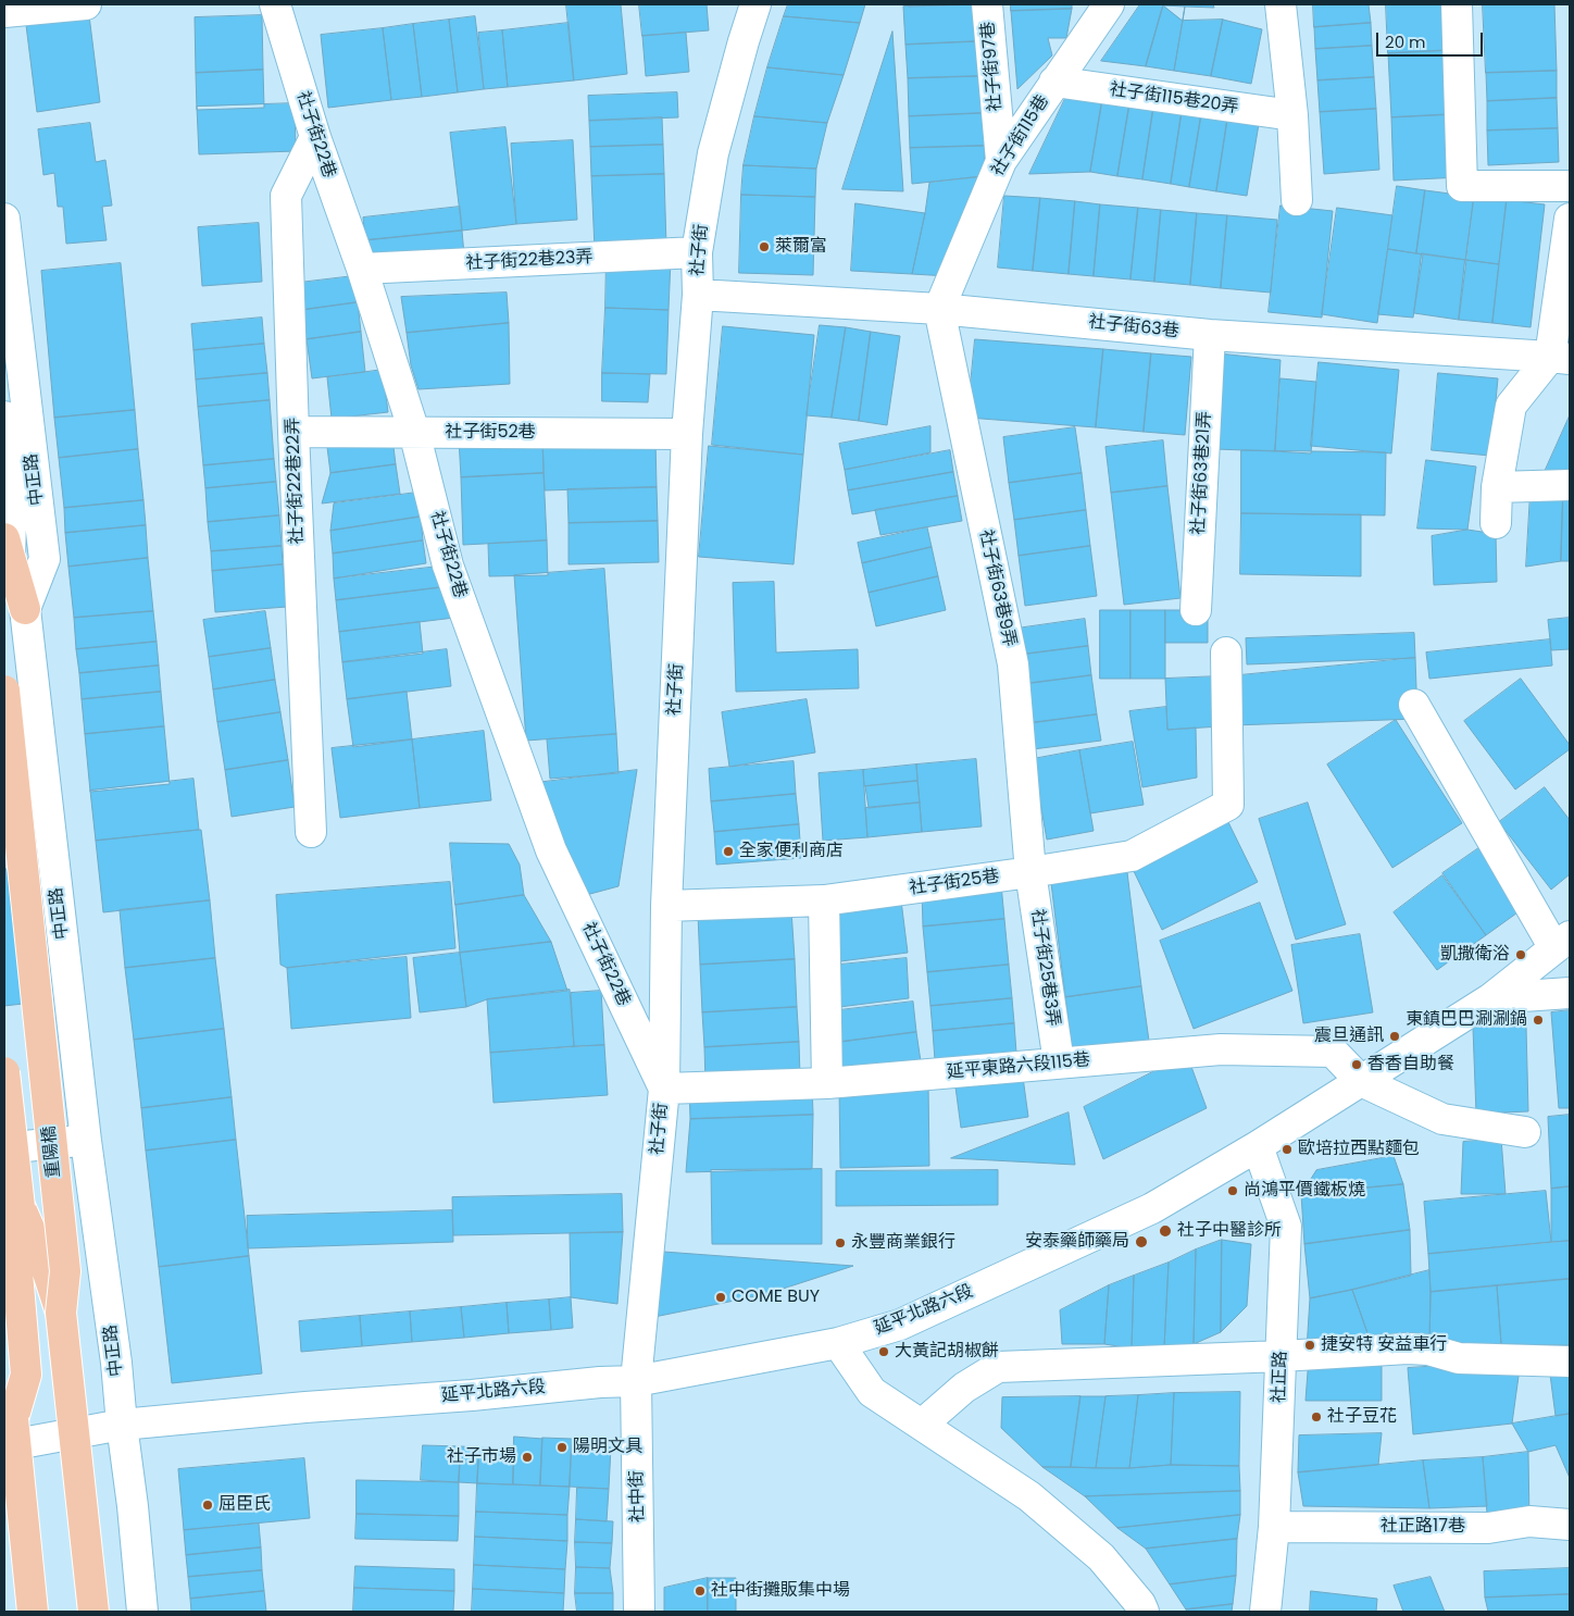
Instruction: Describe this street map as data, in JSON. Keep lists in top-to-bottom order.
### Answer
{
  "streets": {
    "main road": ["重陽橋"],
    "street": [
      "社子街97巷",
      "社子街115巷20弄",
      "社子街22巷",
      "社子街115巷",
      "社子街",
      "社子街22巷23弄",
      "社子街63巷",
      "社子街52巷",
      "社子街63巷21弄",
      "中正路",
      "社子街22巷22弄",
      "社子街63巷9弄",
      "社子街25巷",
      "社子街25巷3弄",
      "延平東路六段115巷",
      "延平北路六段",
      "社正路",
      "社中街",
      "社正路17巷"
    ]
  },
  "crossings": [
    ["社子街97巷", "社子街115巷"],
    ["社子街115巷20弄", "社子街115巷"],
    ["社子街22巷", "社子街"],
    ["社子街22巷", "社子街22巷23弄"],
    ["社子街22巷", "社子街52巷"],
    ["社子街22巷", "社子街22巷22弄"],
    ["社子街22巷", "延平東路六段115巷"],
    ["社子街115巷", "社子街63巷"],
    ["社子街115巷", "社子街63巷9弄"],
    ["社子街", "社子街22巷23弄"],
    ["社子街", "社子街63巷"],
    ["社子街", "社子街52巷"],
    ["社子街", "社子街25巷"],
    ["社子街", "延平東路六段115巷"],
    ["社子街", "延平北路六段"],
    ["社子街", "社中街"],
    ["社子街63巷", "社子街63巷21弄"],
    ["社子街63巷", "社子街63巷9弄"],
    ["社子街52巷", "社子街22巷22弄"],
    ["中正路", "延平北路六段"],
    ["社子街63巷9弄", "社子街25巷"],
    ["社子街63巷9弄", "社子街25巷3弄"],
    ["社子街25巷", "社子街25巷3弄"],
    ["社子街25巷3弄", "延平東路六段115巷"],
    ["延平東路六段115巷", "延平北路六段"],
    ["延平北路六段", "社正路"],
    ["延平北路六段", "社中街"],
    ["社正路", "社正路17巷"]
  ],
  "places": [
    "萊爾富",
    "全家便利商店",
    "凱撒衛浴",
    "東鎮巴巴涮涮鍋",
    "震旦通訊",
    "香香自助餐",
    "歐培拉西點麵包",
    "尚鴻平價鐵板燒",
    "社子中醫診所",
    "安泰藥師藥局",
    "永豐商業銀行",
    "COME BUY",
    "捷安特 安益車行",
    "大黃記胡椒餅",
    "社子豆花",
    "陽明文具",
    "社子市場",
    "屈臣氏",
    "社中街攤販集中場"
  ],
  "scale_bar": "20 m"
}
